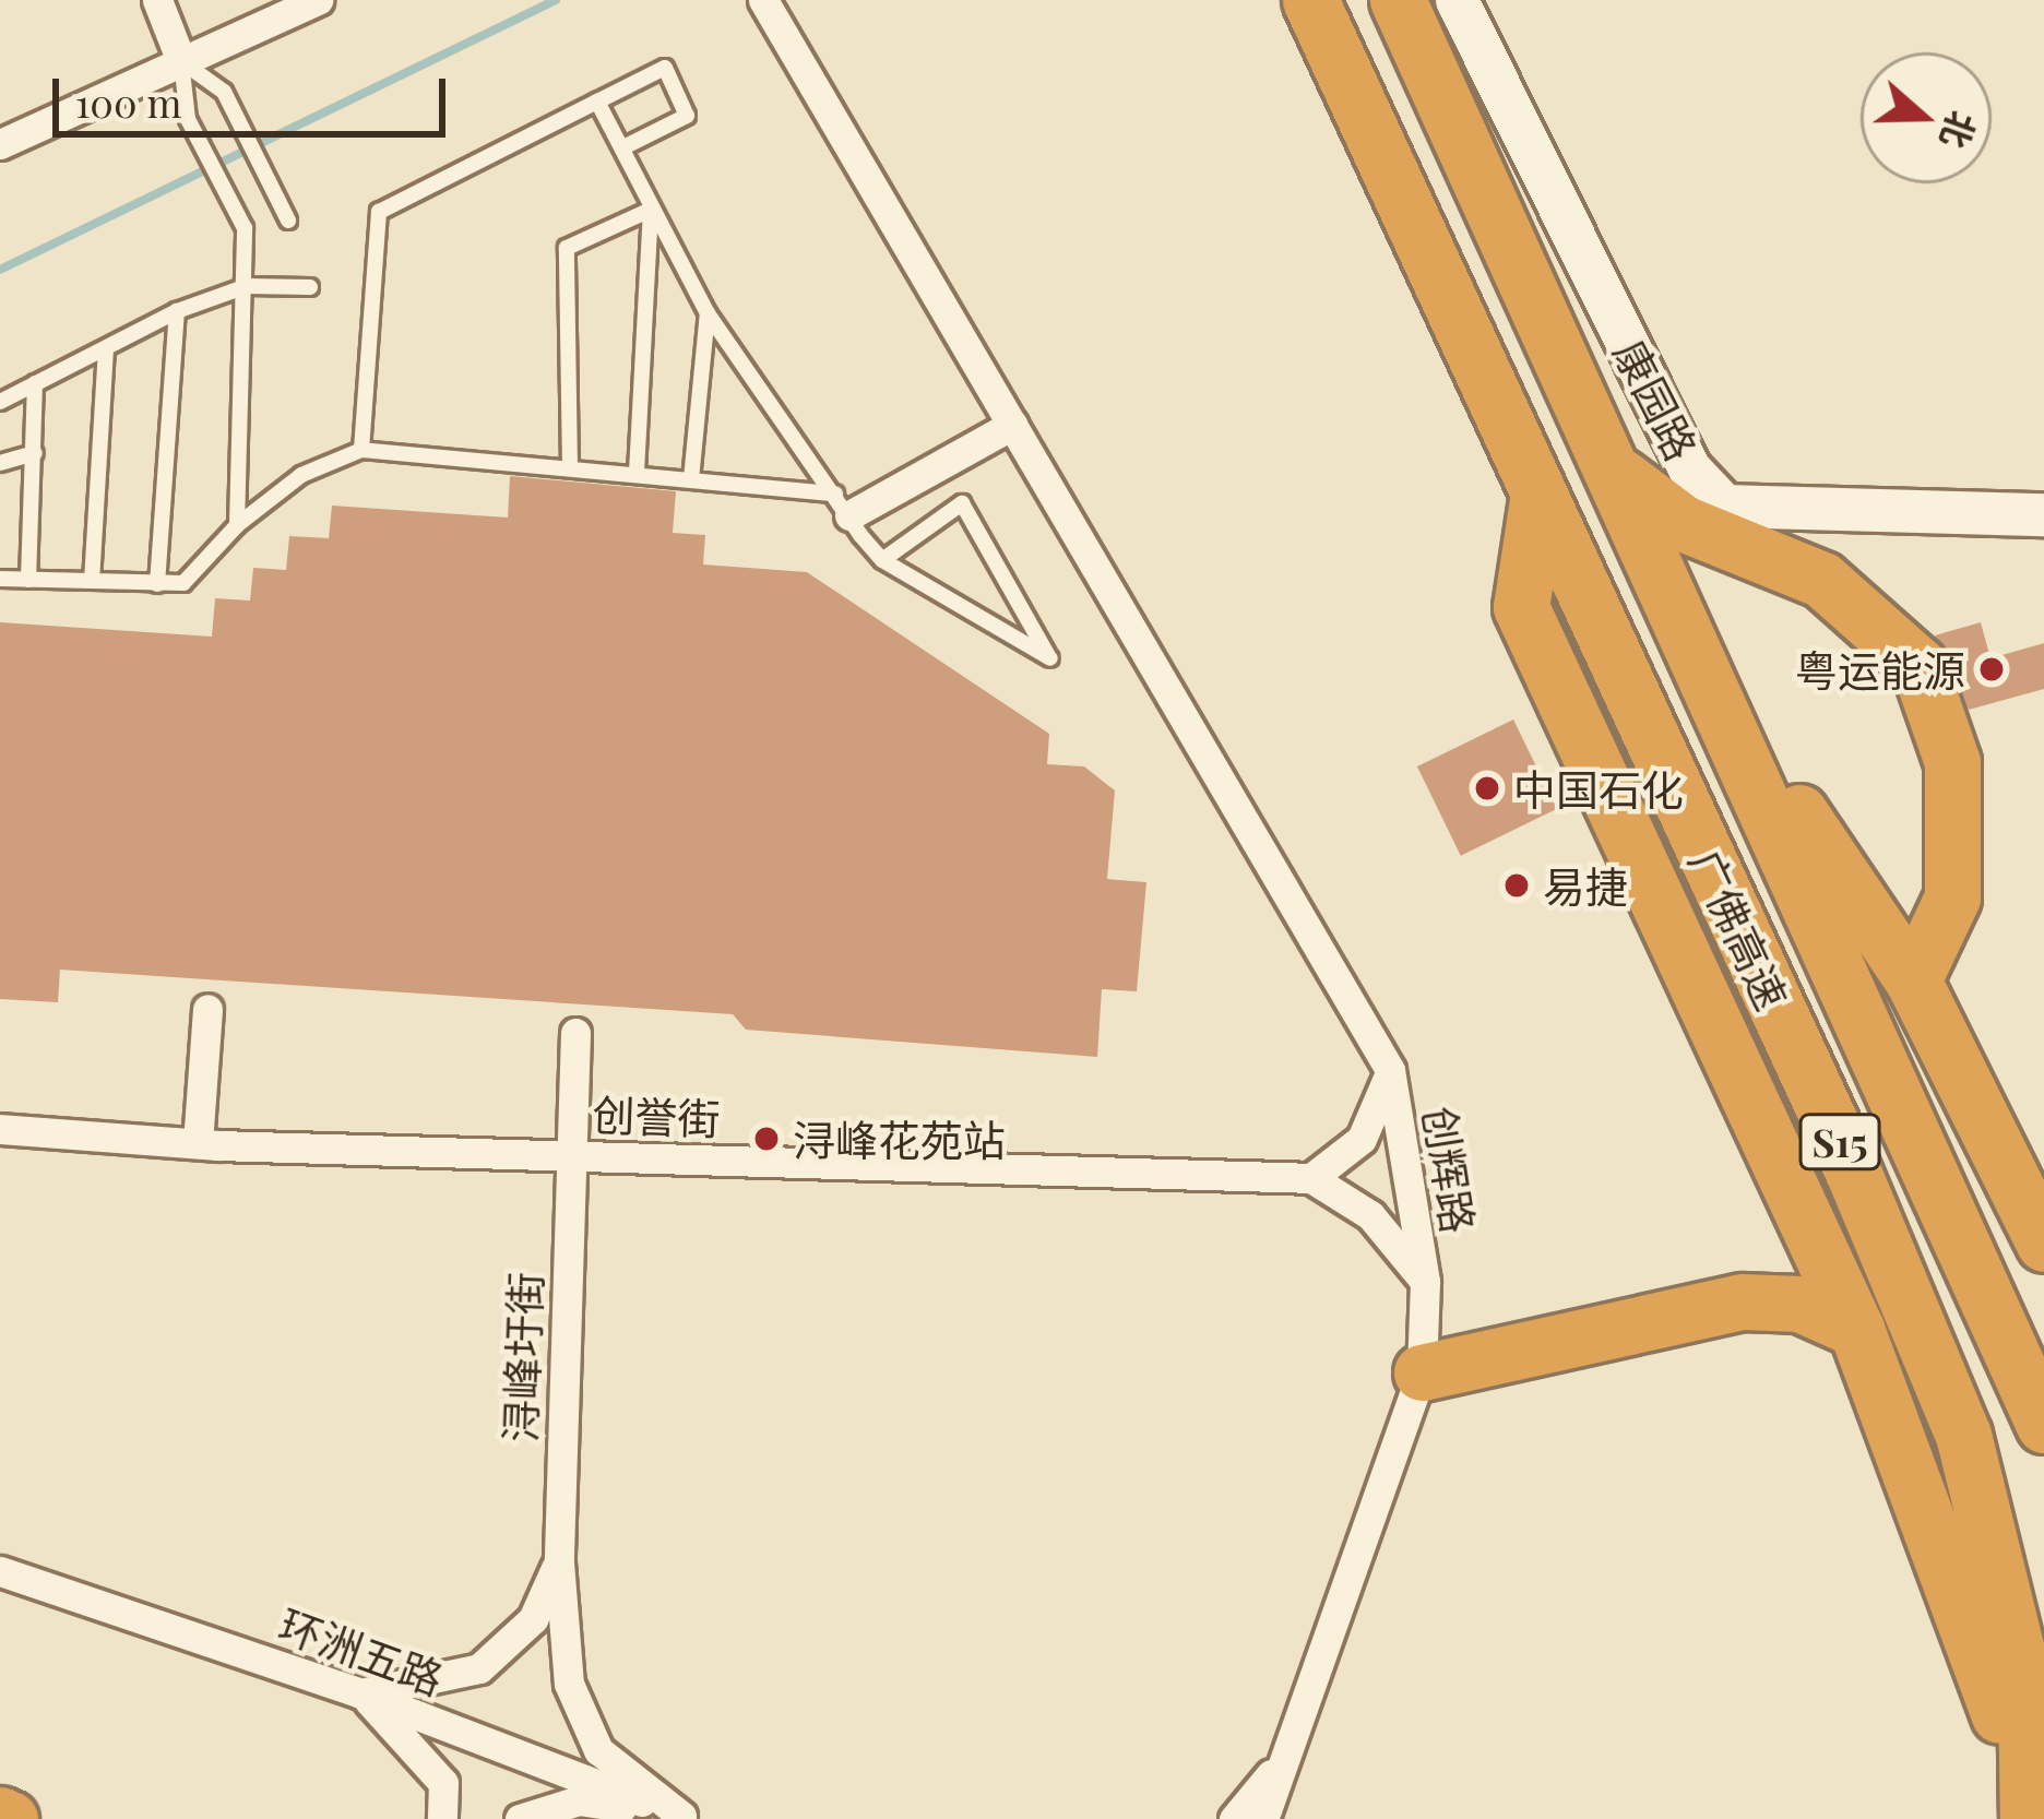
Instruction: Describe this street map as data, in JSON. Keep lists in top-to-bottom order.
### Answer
{
  "streets": {
    "highway": ["广佛高速", "S15"],
    "street": [
      "康园路",
      "创誉街",
      "创辉路",
      "浔峰圩街",
      "环洲五路"
    ]
  },
  "crossings": [
    ["创誉街", "浔峰圩街"],
    ["浔峰圩街", "环洲五路"]
  ],
  "places": [
    "粤运能源",
    "中国石化",
    "易捷",
    "浔峰花苑站"
  ],
  "scale_bar": "100 m",
  "north": "right"
}
